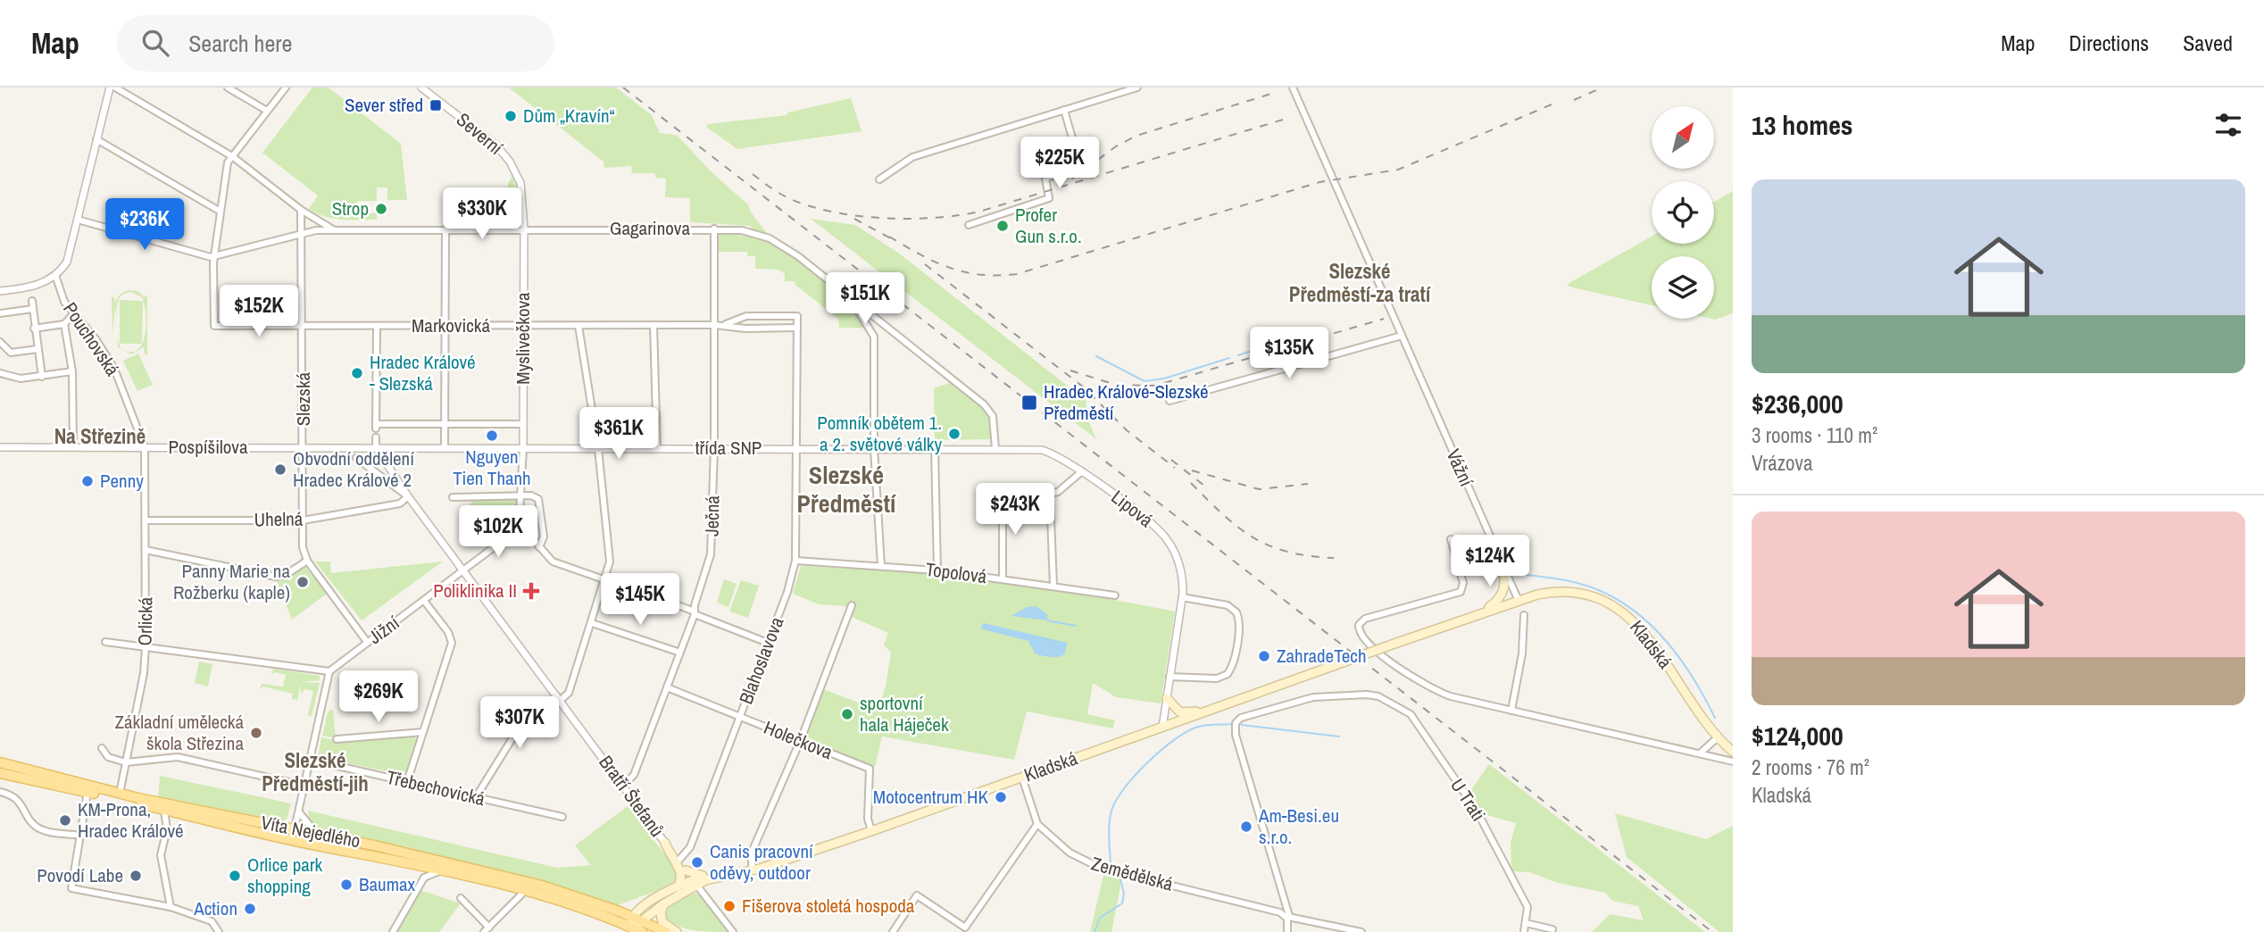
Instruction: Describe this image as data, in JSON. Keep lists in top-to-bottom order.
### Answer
{
  "streets": {
    "main road": ["Kladská", "Víta Nejedlého"],
    "street": [
      "Severní",
      "Gagarinova",
      "Markovická",
      "Myslivečkova",
      "Pouchovská",
      "Slezská",
      "Pospíšilova",
      "třída SNP",
      "Vážní",
      "Lipová",
      "Ječná",
      "Uhelná",
      "Topolová",
      "Orlická",
      "Jižní",
      "Blahoslavova",
      "Holečkova",
      "Třebechovická",
      "Bratří Štefanů",
      "U Trati",
      "Zemědělská"
    ]
  },
  "crossings": [
    ["Severní", "Gagarinova"],
    ["Severní", "Myslivečkova"],
    ["Gagarinova", "Markovická"],
    ["Gagarinova", "Myslivečkova"],
    ["Gagarinova", "Slezská"],
    ["Gagarinova", "třída SNP"],
    ["Gagarinova", "Ječná"],
    ["Markovická", "Myslivečkova"],
    ["Markovická", "Slezská"],
    ["Markovická", "Ječná"],
    ["Markovická", "Blahoslavova"],
    ["Myslivečkova", "třída SNP"],
    ["Pouchovská", "Pospíšilova"],
    ["Pouchovská", "Orlická"],
    ["Slezská", "Pospíšilova"],
    ["Slezská", "třída SNP"],
    ["Slezská", "Uhelná"],
    ["Slezská", "Jižní"],
    ["Pospíšilova", "třída SNP"],
    ["Pospíšilova", "Orlická"],
    ["třída SNP", "Lipová"],
    ["třída SNP", "Ječná"],
    ["třída SNP", "Blahoslavova"],
    ["třída SNP", "Bratří Štefanů"],
    ["Vážní", "Kladská"],
    ["Lipová", "Kladská"],
    ["Ječná", "Holečkova"],
    ["Ječná", "Bratří Štefanů"],
    ["Uhelná", "Orlická"],
    ["Uhelná", "Bratří Štefanů"],
    ["Topolová", "Blahoslavova"],
    ["Orlická", "Víta Nejedlého"],
    ["Jižní", "Bratří Štefanů"],
    ["Kladská", "Holečkova"],
    ["Kladská", "Bratří Štefanů"],
    ["Kladská", "Víta Nejedlého"],
    ["Blahoslavova", "Holečkova"],
    ["Blahoslavova", "Bratří Štefanů"],
    ["U Trati", "Zemědělská"]
  ],
  "districts": [
    "Slezské Předměstí-za tratí",
    "Na Střezině",
    "Slezské Předměstí",
    "Slezské Předměstí-jih"
  ],
  "places": {
    "transit": ["Sever střed", "Hradec Králové-Slezské Předměstí"],
    "other": [
      "Dům „Kravín“",
      "Strop",
      "Profer Gun s.r.o.",
      "Hradec Králové - Slezská",
      "Pomník obětem 1. a 2. světové války",
      "Nguyen Tien Thanh",
      "Obvodní oddělení Hradec Králové 2",
      "Penny",
      "Panny Marie na Rožberku (kaple)",
      "ZahradeTech",
      "sportovní hala Háječek",
      "Základní umělecká škola Střezina",
      "Motocentrum HK",
      "KM-Prona, Hradec Králové",
      "Am-Besi.eu s.r.o.",
      "Canis pracovní oděvy, outdoor",
      "Povodí Labe",
      "Orlice park shopping",
      "Baumax",
      "Fišerova stoletá hospoda",
      "Action"
    ],
    "health": ["Poliklinika II"]
  },
  "north": "top right",
  "page": {
    "header": "Map",
    "search": "Search here",
    "nav": ["Map", "Directions", "Saved"],
    "heading": "13 homes",
    "price": [
      "$225K",
      "$330K",
      "$236K",
      "$151K",
      "$152K",
      "$135K",
      "$361K",
      "$243K",
      "$102K",
      "$124K",
      "$145K",
      "$269K",
      "$307K"
    ],
    "list": [
      {
        "name": "$236,000",
        "note": "3 rooms · 110 m² · Vrázova"
      },
      {
        "name": "$124,000",
        "note": "2 rooms · 76 m² · Kladská"
      }
    ]
  }
}
